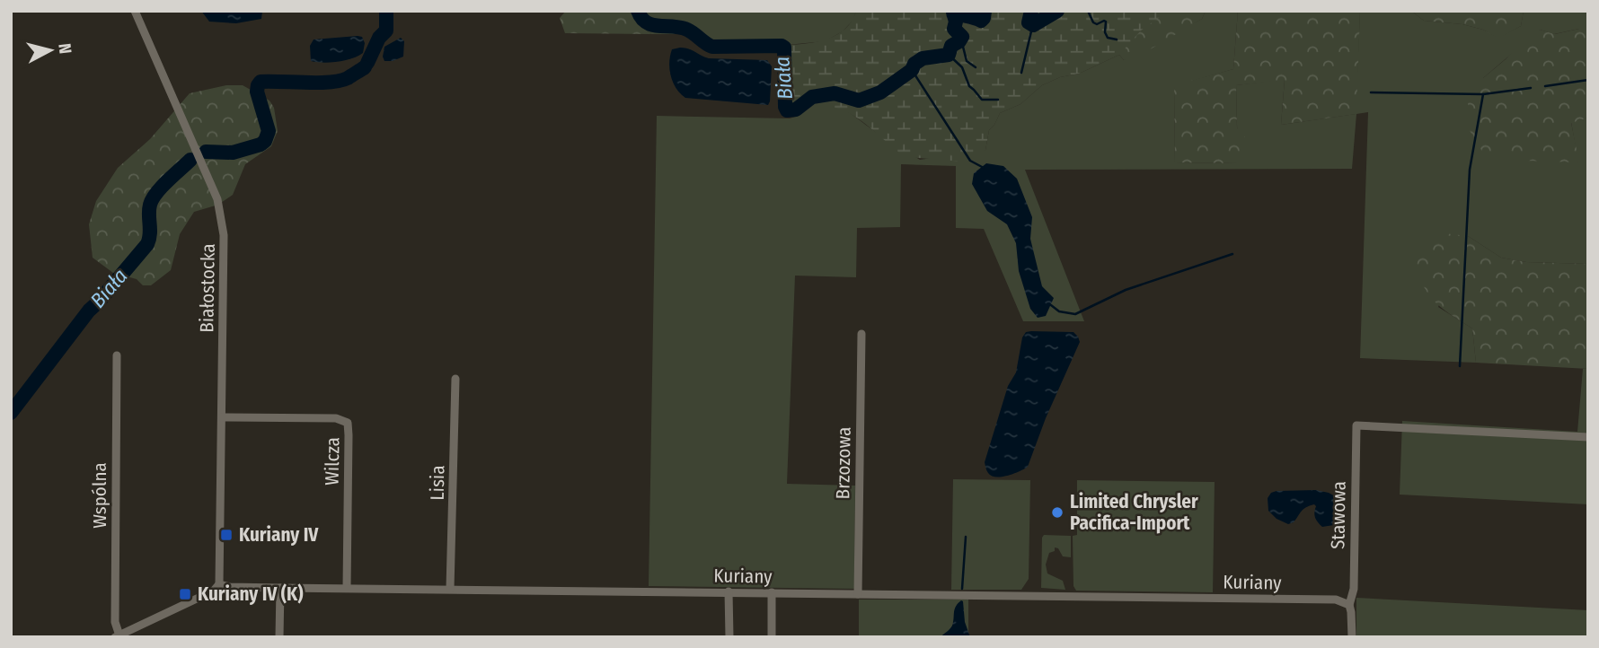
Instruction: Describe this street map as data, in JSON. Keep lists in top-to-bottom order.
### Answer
{
  "streets": {
    "street": [
      "Białostocka",
      "Wilcza",
      "Brzozowa",
      "Lisia",
      "Wspólna",
      "Stawowa",
      "Kuriany"
    ]
  },
  "crossings": [
    ["Białostocka", "Wilcza"],
    ["Białostocka", "Kuriany"],
    ["Wilcza", "Kuriany"],
    ["Brzozowa", "Kuriany"],
    ["Lisia", "Kuriany"],
    ["Stawowa", "Kuriany"]
  ],
  "water": ["Biała"],
  "places": {
    "other": ["Limited Chrysler Pacifica-Import"],
    "transit": ["Kuriany IV", "Kuriany IV (K)"]
  },
  "north": "right"
}
